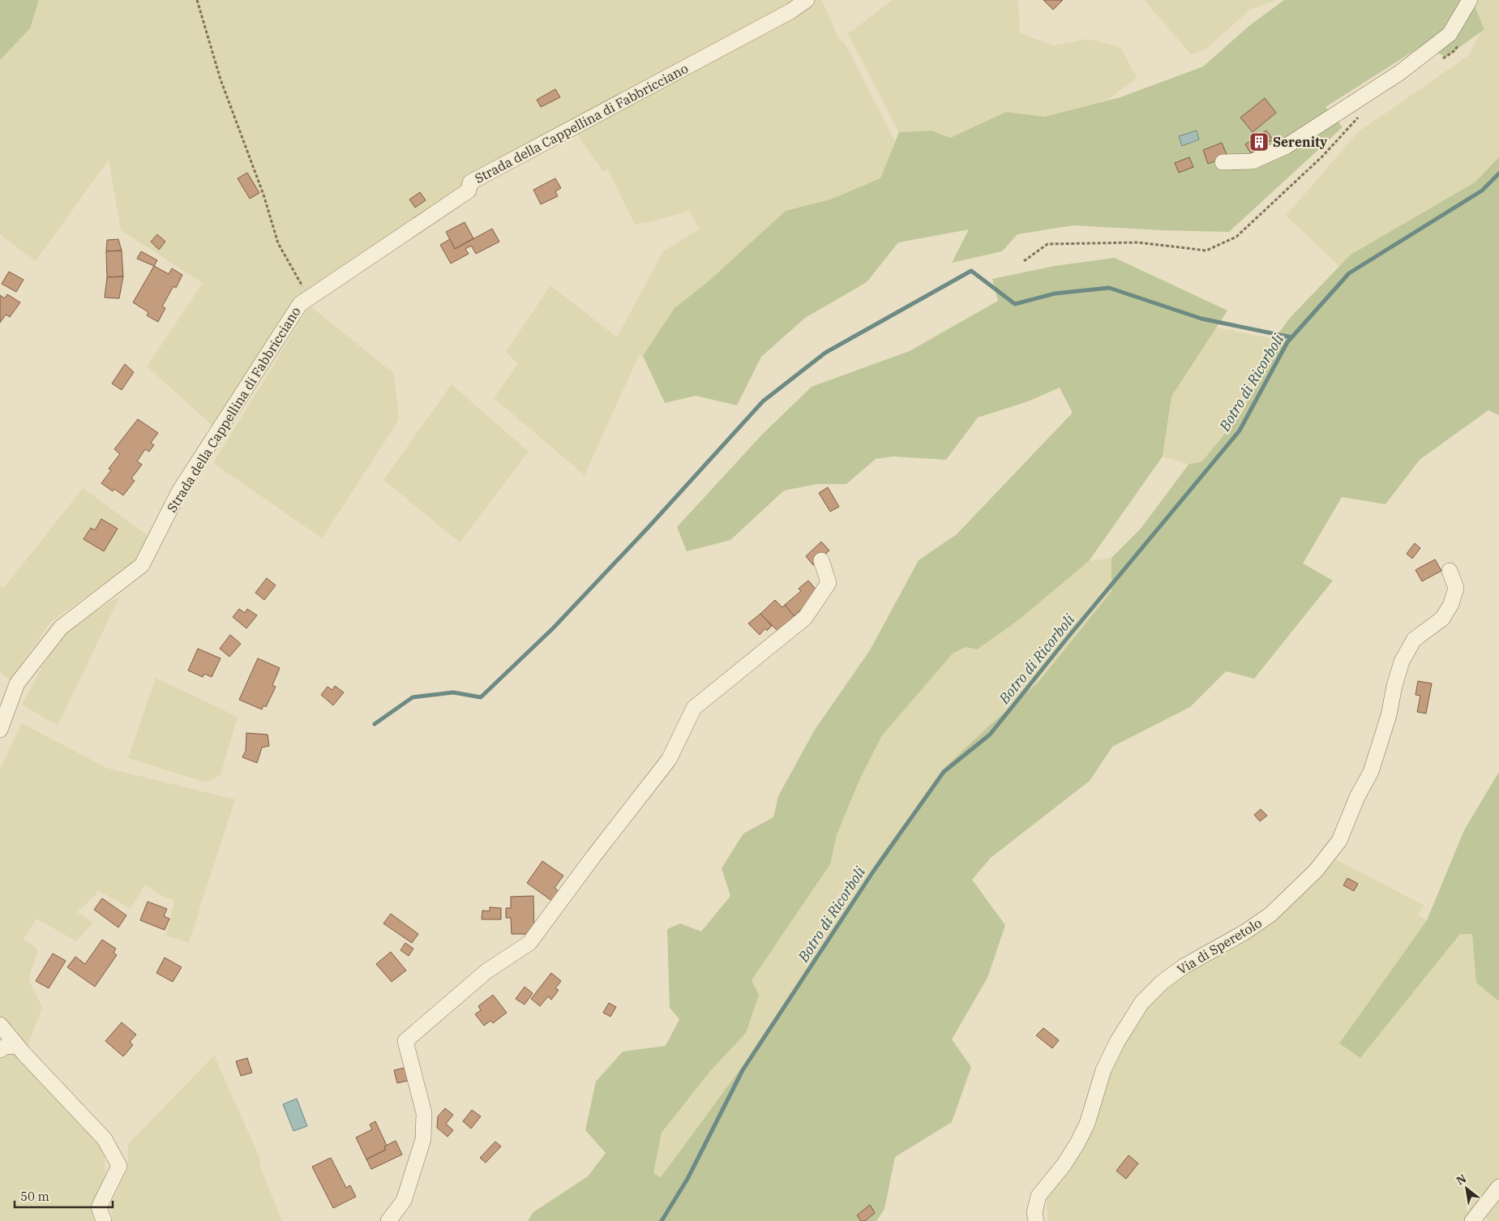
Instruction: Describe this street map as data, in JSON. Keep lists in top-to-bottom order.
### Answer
{
  "streets": {
    "street": ["Strada della Cappellina di Fabbricciano", "Via di Speretolo"]
  },
  "water": ["Botro di Ricorboli"],
  "places": {
    "building": ["Serenity"]
  },
  "scale_bar": "50 m",
  "north": "top left"
}
